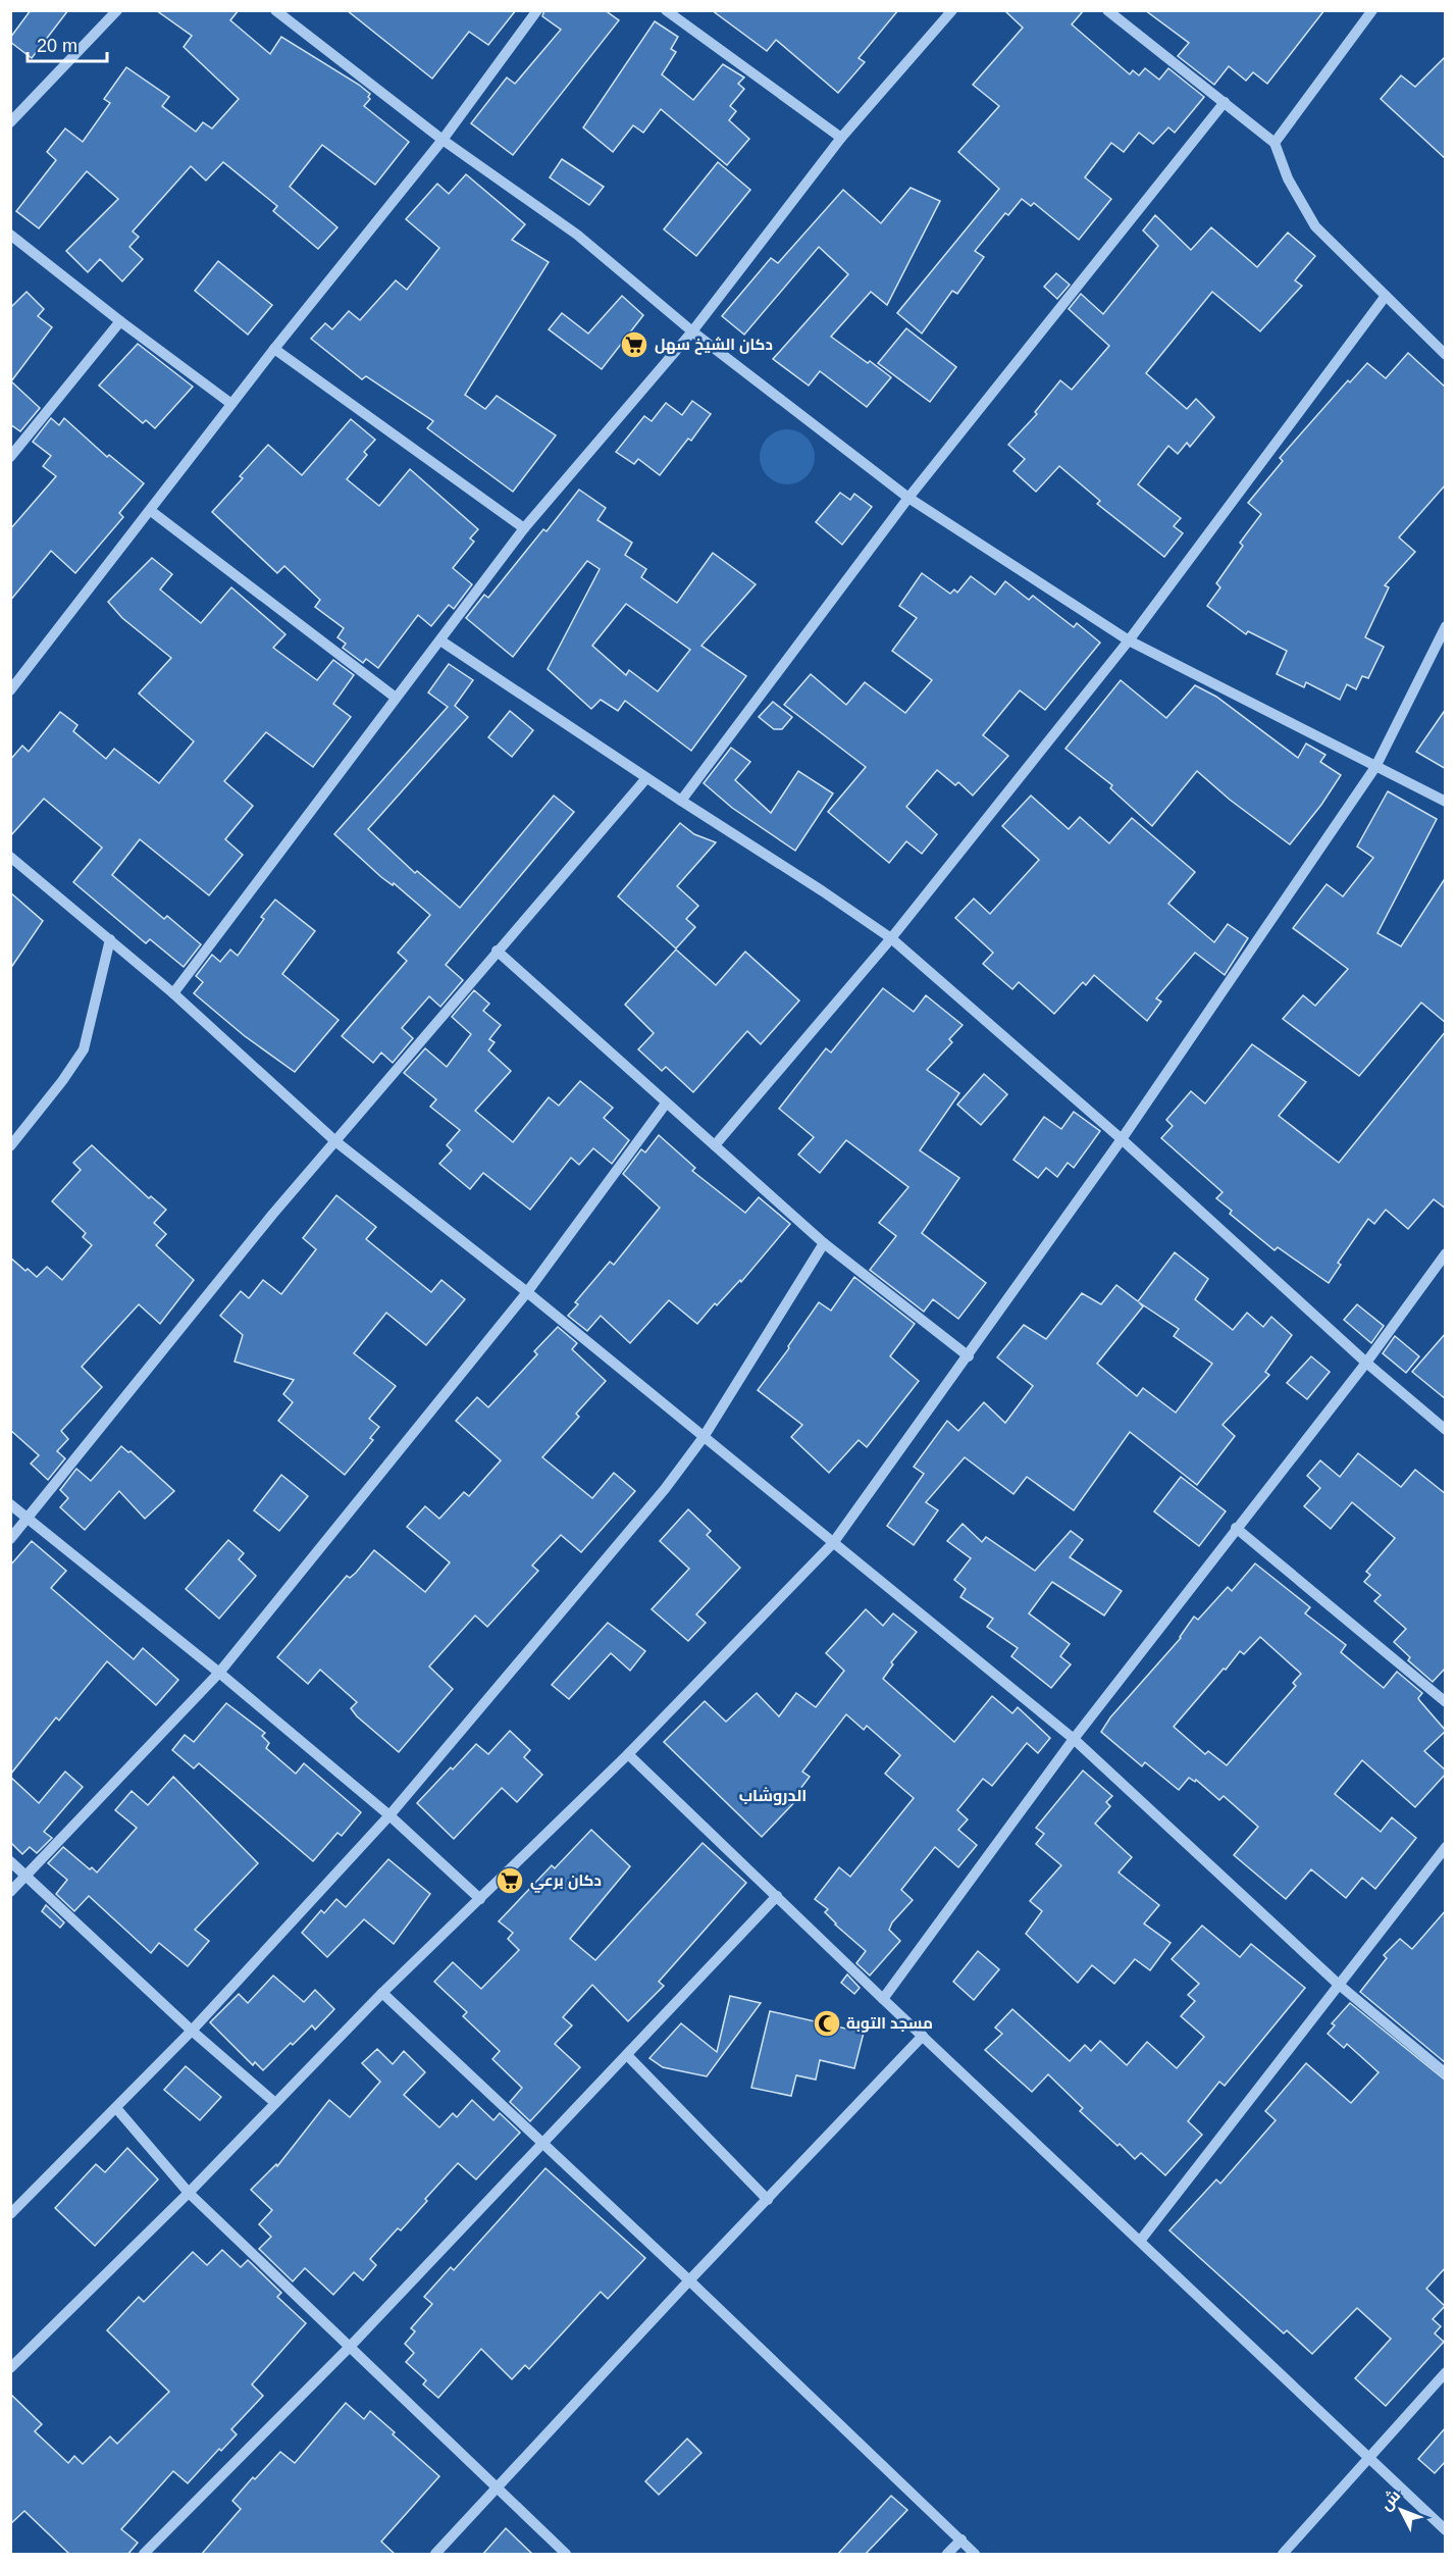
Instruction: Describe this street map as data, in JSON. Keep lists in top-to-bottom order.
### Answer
{
  "districts": ["الدروشاب"],
  "places": {
    "supermarket": ["دكان الشيخ سهل", "دكان برعي"],
    "mosque": ["مسجد التوبة"]
  },
  "scale_bar": "20 m",
  "north": "top left"
}
